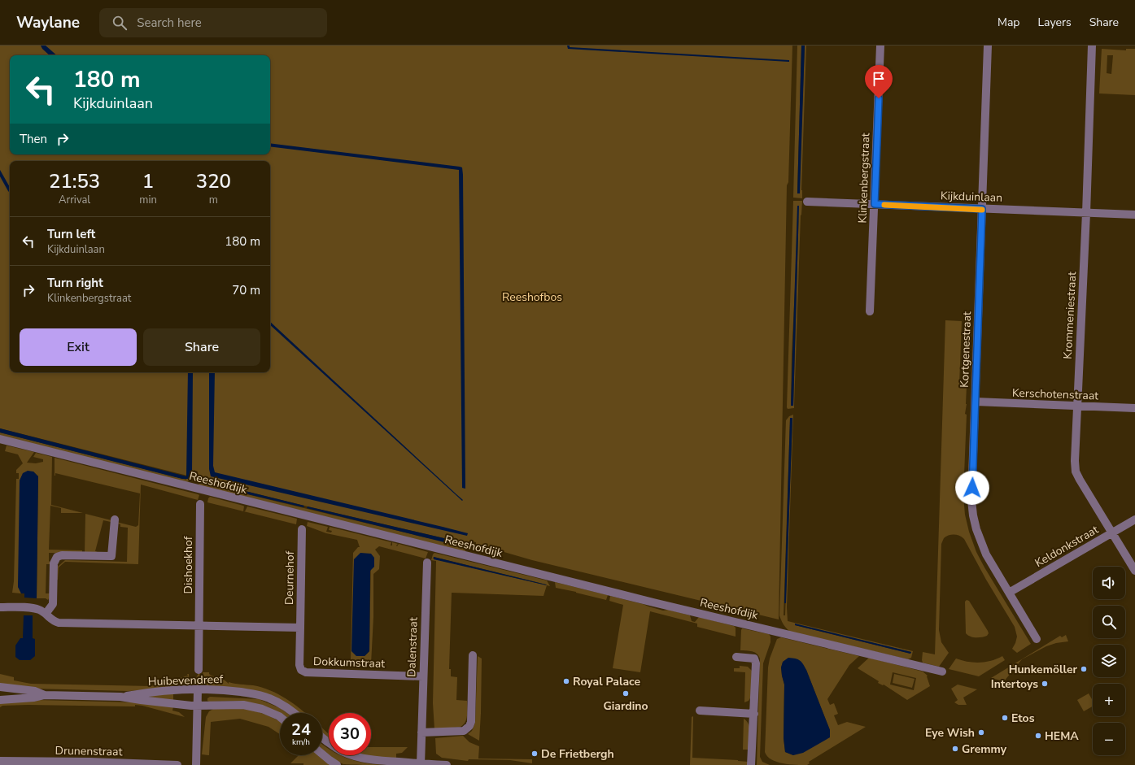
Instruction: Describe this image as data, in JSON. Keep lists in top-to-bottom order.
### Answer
{
  "streets": {
    "street": [
      "Klinkenbergstraat",
      "Kijkduinlaan",
      "Krommeniestraat",
      "Kortgenestraat",
      "Kerschotenstraat",
      "Reeshofdijk",
      "Keldonkstraat",
      "Dishoekhof",
      "Deurnehof",
      "Dalenstraat",
      "Dokkumstraat",
      "Huibevendreef",
      "Drunenstraat"
    ]
  },
  "crossings": [
    ["Klinkenbergstraat", "Kijkduinlaan"],
    ["Kijkduinlaan", "Krommeniestraat"],
    ["Kijkduinlaan", "Kortgenestraat"],
    ["Krommeniestraat", "Kerschotenstraat"],
    ["Krommeniestraat", "Keldonkstraat"],
    ["Kortgenestraat", "Kerschotenstraat"],
    ["Kortgenestraat", "Keldonkstraat"],
    ["Deurnehof", "Dokkumstraat"],
    ["Dalenstraat", "Dokkumstraat"]
  ],
  "parks": ["Reeshofbos"],
  "places": [
    "Hunkemöller",
    "Royal Palace",
    "Intertoys",
    "Giardino",
    "Etos",
    "Eye Wish",
    "HEMA",
    "Gremmy",
    "De Frietbergh"
  ],
  "page": {
    "header": "Waylane",
    "search": "Search here",
    "nav": ["Map", "Layers", "Share"],
    "turn": ["180 m", "Kijkduinlaan"],
    "then": "Then",
    "eta": [
      "21:53",
      "Arrival",
      "1",
      "min",
      "320",
      "m"
    ],
    "list": [
      {
        "name": "Turn left",
        "note": "Kijkduinlaan",
        "value": "180 m"
      },
      {
        "name": "Turn right",
        "note": "Klinkenbergstraat",
        "value": "70 m"
      }
    ],
    "buttons": ["Exit", "Share"],
    "map_buttons": ["+", "−"],
    "speed": "24 km/h",
    "limit": "30"
  }
}
